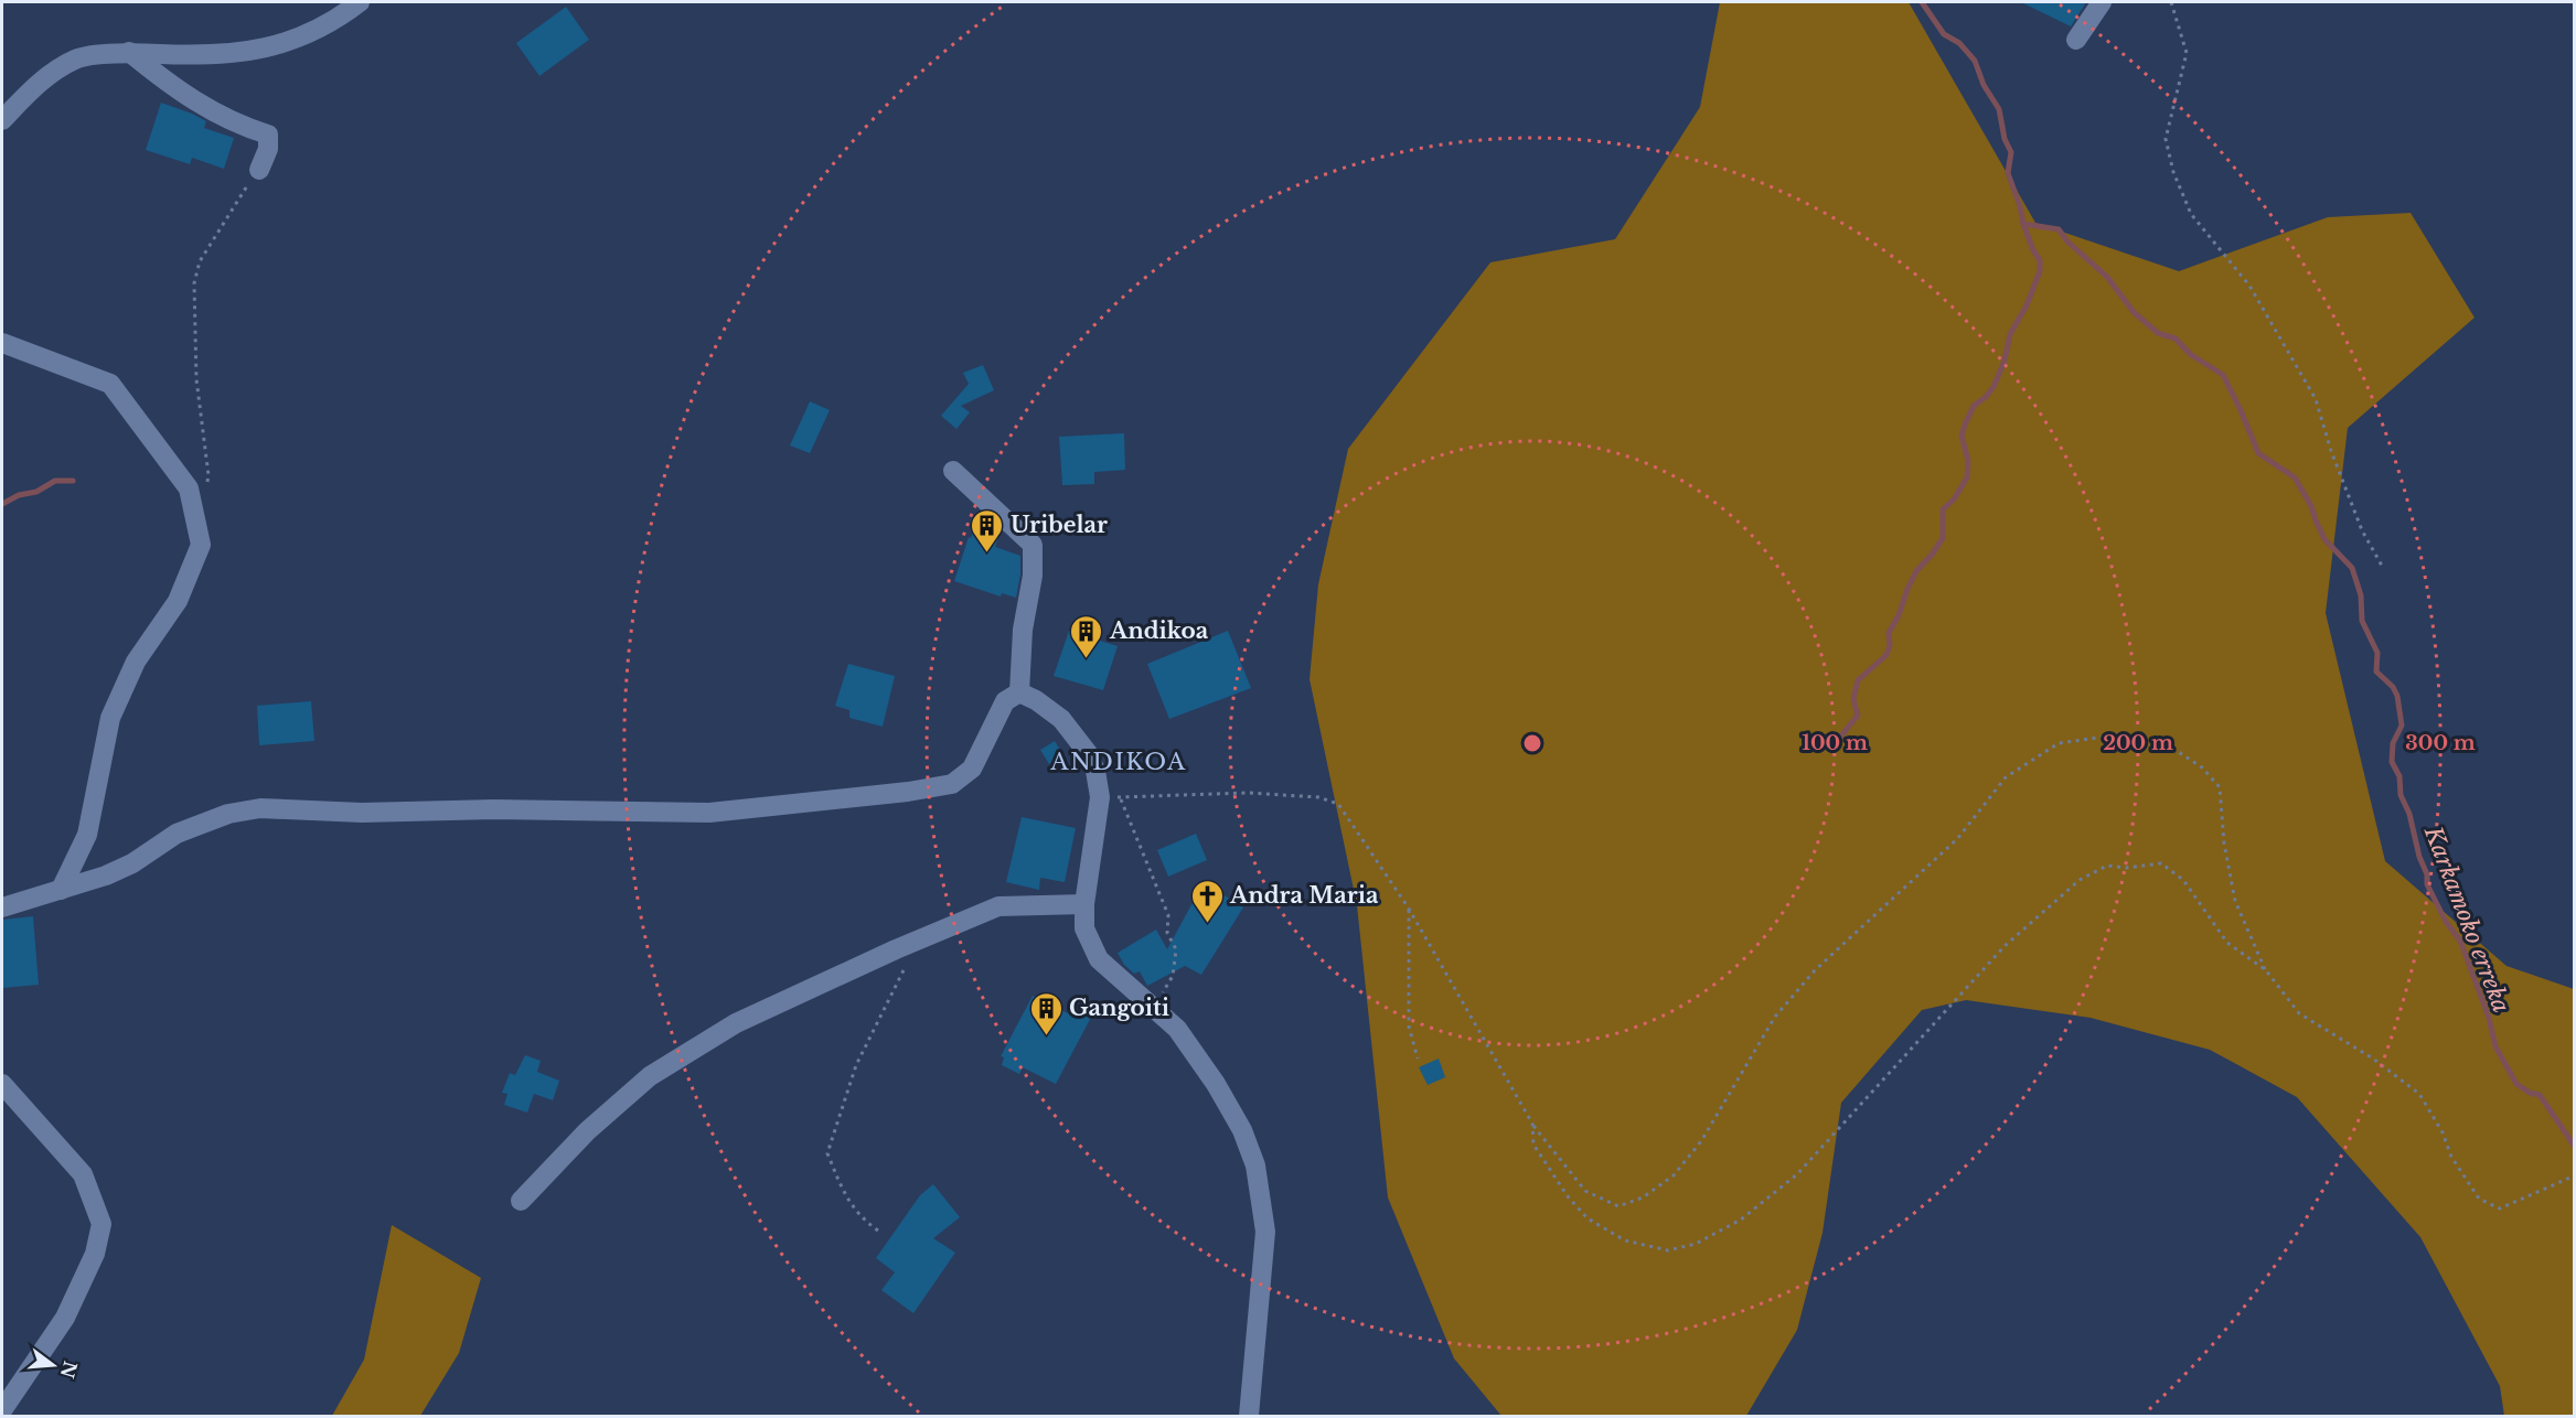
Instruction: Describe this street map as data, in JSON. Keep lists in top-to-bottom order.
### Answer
{
  "districts": ["ANDIKOA"],
  "water": ["Karkamoko erreka"],
  "places": {
    "building": ["Uribelar", "Andikoa", "Gangoiti"],
    "church": ["Andra Maria"]
  },
  "north": "right",
  "rings": ["100 m", "200 m", "300 m"]
}
